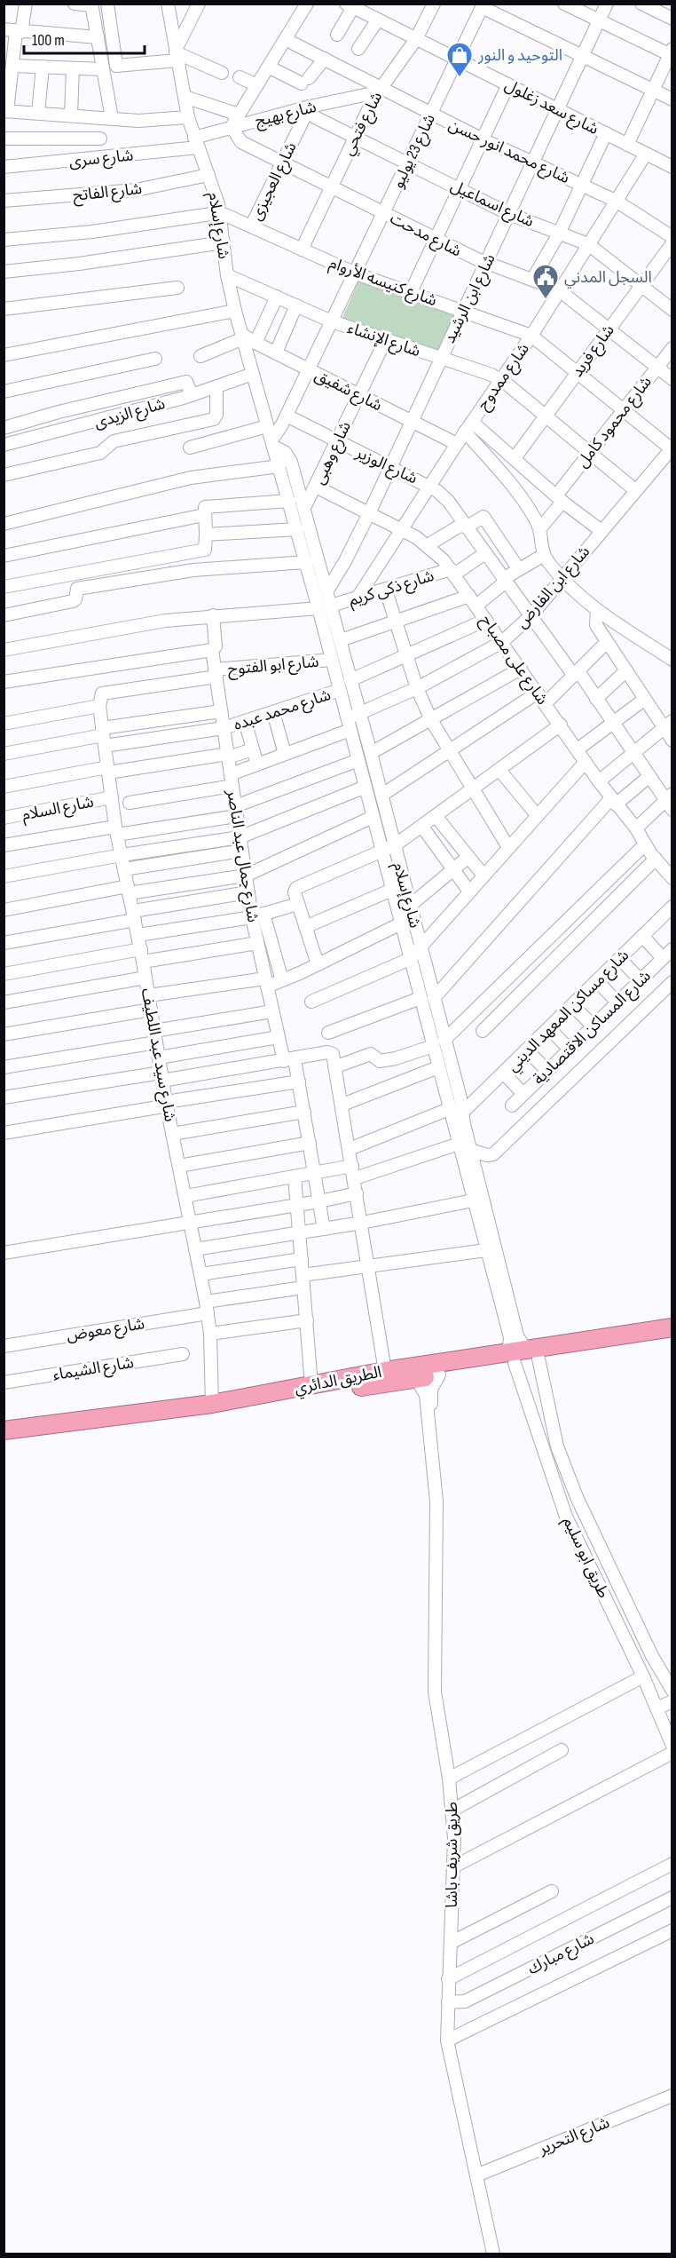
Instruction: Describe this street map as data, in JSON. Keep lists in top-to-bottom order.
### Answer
{
  "streets": {
    "highway": ["الطريق الدائري"],
    "street": [
      "شارع سعد زغلول",
      "شارع بهيج",
      "شارع فتحي",
      "شارع 23 يوليو",
      "شارع محمد انور حسن",
      "شارع سرى",
      "شارع العجيزى",
      "شارع الفاتح",
      "شارع اسماعيل",
      "شارع إسلام",
      "شارع مدحت",
      "شارع كنيسه الأروام",
      "شارع ابن الرشيد",
      "شارع الإنشاء",
      "شارع فريد",
      "شارع ممدوح",
      "شارع شفيق",
      "شارع الزيدى",
      "شارع محمود كامل",
      "شارع وهبى",
      "شارع الوزير",
      "شارع ابن الفارض",
      "شارع ذكى كريم",
      "شارع على مصباح",
      "شارع ابو الفتوح",
      "شارع محمد عبده",
      "شارع السلام",
      "شارع جمال عبد الناصر",
      "شارع مساكن المعهد الديني",
      "شارع المساكن الاقتصادية",
      "شارع سيد عبد اللطيف",
      "شارع معوض",
      "شارع الشيماء",
      "طريق ابو سليم",
      "طريق شريف باشا",
      "شارع مبارك",
      "شارع التحرير"
    ]
  },
  "crossings": [
    ["شارع سعد زغلول", "شارع فتحي"],
    ["شارع سعد زغلول", "شارع 23 يوليو"],
    ["شارع سعد زغلول", "شارع ابن الرشيد"],
    ["شارع سعد زغلول", "شارع ممدوح"],
    ["شارع بهيج", "شارع فتحي"],
    ["شارع بهيج", "شارع محمد انور حسن"],
    ["شارع بهيج", "شارع سرى"],
    ["شارع بهيج", "شارع العجيزى"],
    ["شارع بهيج", "شارع اسماعيل"],
    ["شارع بهيج", "شارع إسلام"],
    ["شارع بهيج", "شارع مدحت"],
    ["شارع فتحي", "شارع محمد انور حسن"],
    ["شارع فتحي", "شارع اسماعيل"],
    ["شارع فتحي", "شارع مدحت"],
    ["شارع فتحي", "شارع كنيسه الأروام"],
    ["شارع 23 يوليو", "شارع محمد انور حسن"],
    ["شارع 23 يوليو", "شارع اسماعيل"],
    ["شارع 23 يوليو", "شارع إسلام"],
    ["شارع 23 يوليو", "شارع مدحت"],
    ["شارع 23 يوليو", "شارع كنيسه الأروام"],
    ["شارع 23 يوليو", "شارع الإنشاء"],
    ["شارع 23 يوليو", "شارع شفيق"],
    ["شارع 23 يوليو", "شارع الوزير"],
    ["شارع محمد انور حسن", "شارع ابن الرشيد"],
    ["شارع محمد انور حسن", "شارع ممدوح"],
    ["شارع سرى", "شارع إسلام"],
    ["شارع العجيزى", "شارع اسماعيل"],
    ["شارع العجيزى", "شارع مدحت"],
    ["شارع العجيزى", "شارع كنيسه الأروام"],
    ["شارع الفاتح", "شارع إسلام"],
    ["شارع اسماعيل", "شارع ابن الرشيد"],
    ["شارع اسماعيل", "شارع فريد"],
    ["شارع اسماعيل", "شارع ممدوح"],
    ["شارع إسلام", "شارع كنيسه الأروام"],
    ["شارع إسلام", "شارع ابن الرشيد"],
    ["شارع إسلام", "شارع الإنشاء"],
    ["شارع إسلام", "شارع شفيق"],
    ["شارع إسلام", "شارع الزيدى"],
    ["شارع إسلام", "شارع وهبى"],
    ["شارع إسلام", "شارع ابن الفارض"],
    ["شارع إسلام", "شارع ذكى كريم"],
    ["شارع إسلام", "شارع ابو الفتوح"],
    ["شارع إسلام", "شارع محمد عبده"],
    ["شارع إسلام", "شارع مساكن المعهد الديني"],
    ["شارع إسلام", "شارع معوض"],
    ["شارع إسلام", "الطريق الدائري"],
    ["شارع إسلام", "طريق ابو سليم"],
    ["شارع مدحت", "شارع ابن الرشيد"],
    ["شارع مدحت", "شارع فريد"],
    ["شارع مدحت", "شارع ممدوح"],
    ["شارع مدحت", "شارع محمود كامل"],
    ["شارع كنيسه الأروام", "شارع ابن الرشيد"],
    ["شارع كنيسه الأروام", "شارع فريد"],
    ["شارع كنيسه الأروام", "شارع ممدوح"],
    ["شارع كنيسه الأروام", "شارع محمود كامل"],
    ["شارع كنيسه الأروام", "شارع ابن الفارض"],
    ["شارع ابن الرشيد", "شارع الإنشاء"],
    ["شارع ابن الرشيد", "شارع شفيق"],
    ["شارع ابن الرشيد", "شارع الوزير"],
    ["شارع ابن الرشيد", "شارع على مصباح"],
    ["شارع الإنشاء", "شارع فريد"],
    ["شارع الإنشاء", "شارع ممدوح"],
    ["شارع الإنشاء", "شارع محمود كامل"],
    ["شارع الإنشاء", "شارع وهبى"],
    ["شارع الإنشاء", "شارع ابن الفارض"],
    ["شارع ممدوح", "شارع شفيق"],
    ["شارع ممدوح", "شارع الوزير"],
    ["شارع ممدوح", "شارع ذكى كريم"],
    ["شارع ممدوح", "شارع على مصباح"],
    ["شارع شفيق", "شارع وهبى"],
    ["شارع وهبى", "شارع الوزير"],
    ["شارع وهبى", "شارع على مصباح"],
    ["شارع الوزير", "شارع ابن الفارض"],
    ["شارع الوزير", "شارع ذكى كريم"],
    ["شارع ابن الفارض", "شارع على مصباح"],
    ["شارع ابن الفارض", "شارع جمال عبد الناصر"],
    ["شارع ذكى كريم", "شارع على مصباح"],
    ["شارع ذكى كريم", "شارع جمال عبد الناصر"],
    ["شارع ابو الفتوح", "شارع جمال عبد الناصر"],
    ["شارع ابو الفتوح", "شارع سيد عبد اللطيف"],
    ["شارع محمد عبده", "شارع جمال عبد الناصر"],
    ["شارع محمد عبده", "شارع سيد عبد اللطيف"],
    ["شارع السلام", "شارع سيد عبد اللطيف"],
    ["شارع سيد عبد اللطيف", "شارع معوض"],
    ["شارع سيد عبد اللطيف", "الطريق الدائري"],
    ["الطريق الدائري", "طريق ابو سليم"],
    ["الطريق الدائري", "طريق شريف باشا"],
    ["طريق شريف باشا", "شارع مبارك"],
    ["طريق شريف باشا", "شارع التحرير"]
  ],
  "places": {
    "shop": ["التوحيد و النور"],
    "public building": ["السجل المدني"]
  },
  "scale_bar": "100 m"
}
